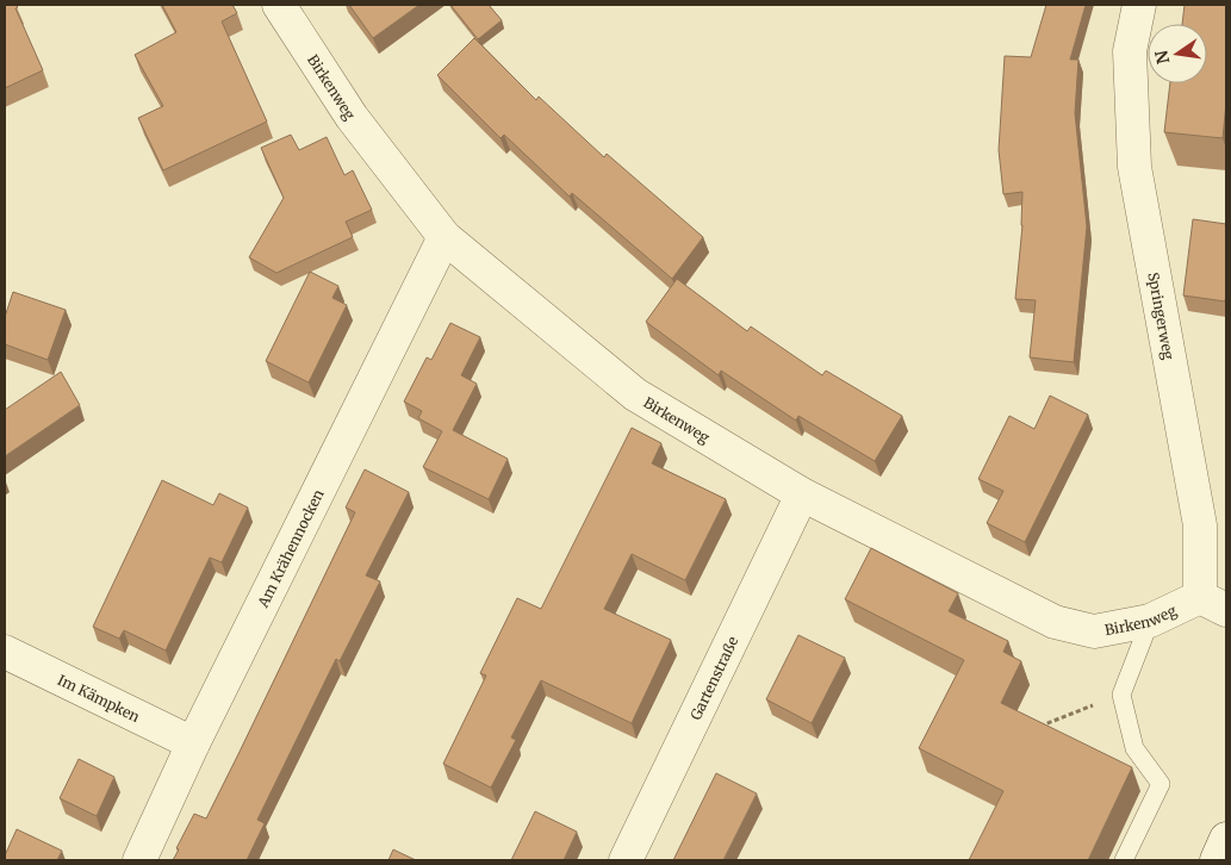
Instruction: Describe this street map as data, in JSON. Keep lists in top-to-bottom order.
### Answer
{
  "streets": {
    "street": [
      "Birkenweg",
      "Springerweg",
      "Am Krähennocken",
      "Gartenstraße",
      "Im Kämpken"
    ]
  },
  "crossings": [
    ["Birkenweg", "Springerweg"],
    ["Birkenweg", "Am Krähennocken"],
    ["Birkenweg", "Gartenstraße"],
    ["Am Krähennocken", "Im Kämpken"]
  ],
  "north": "left"
}
